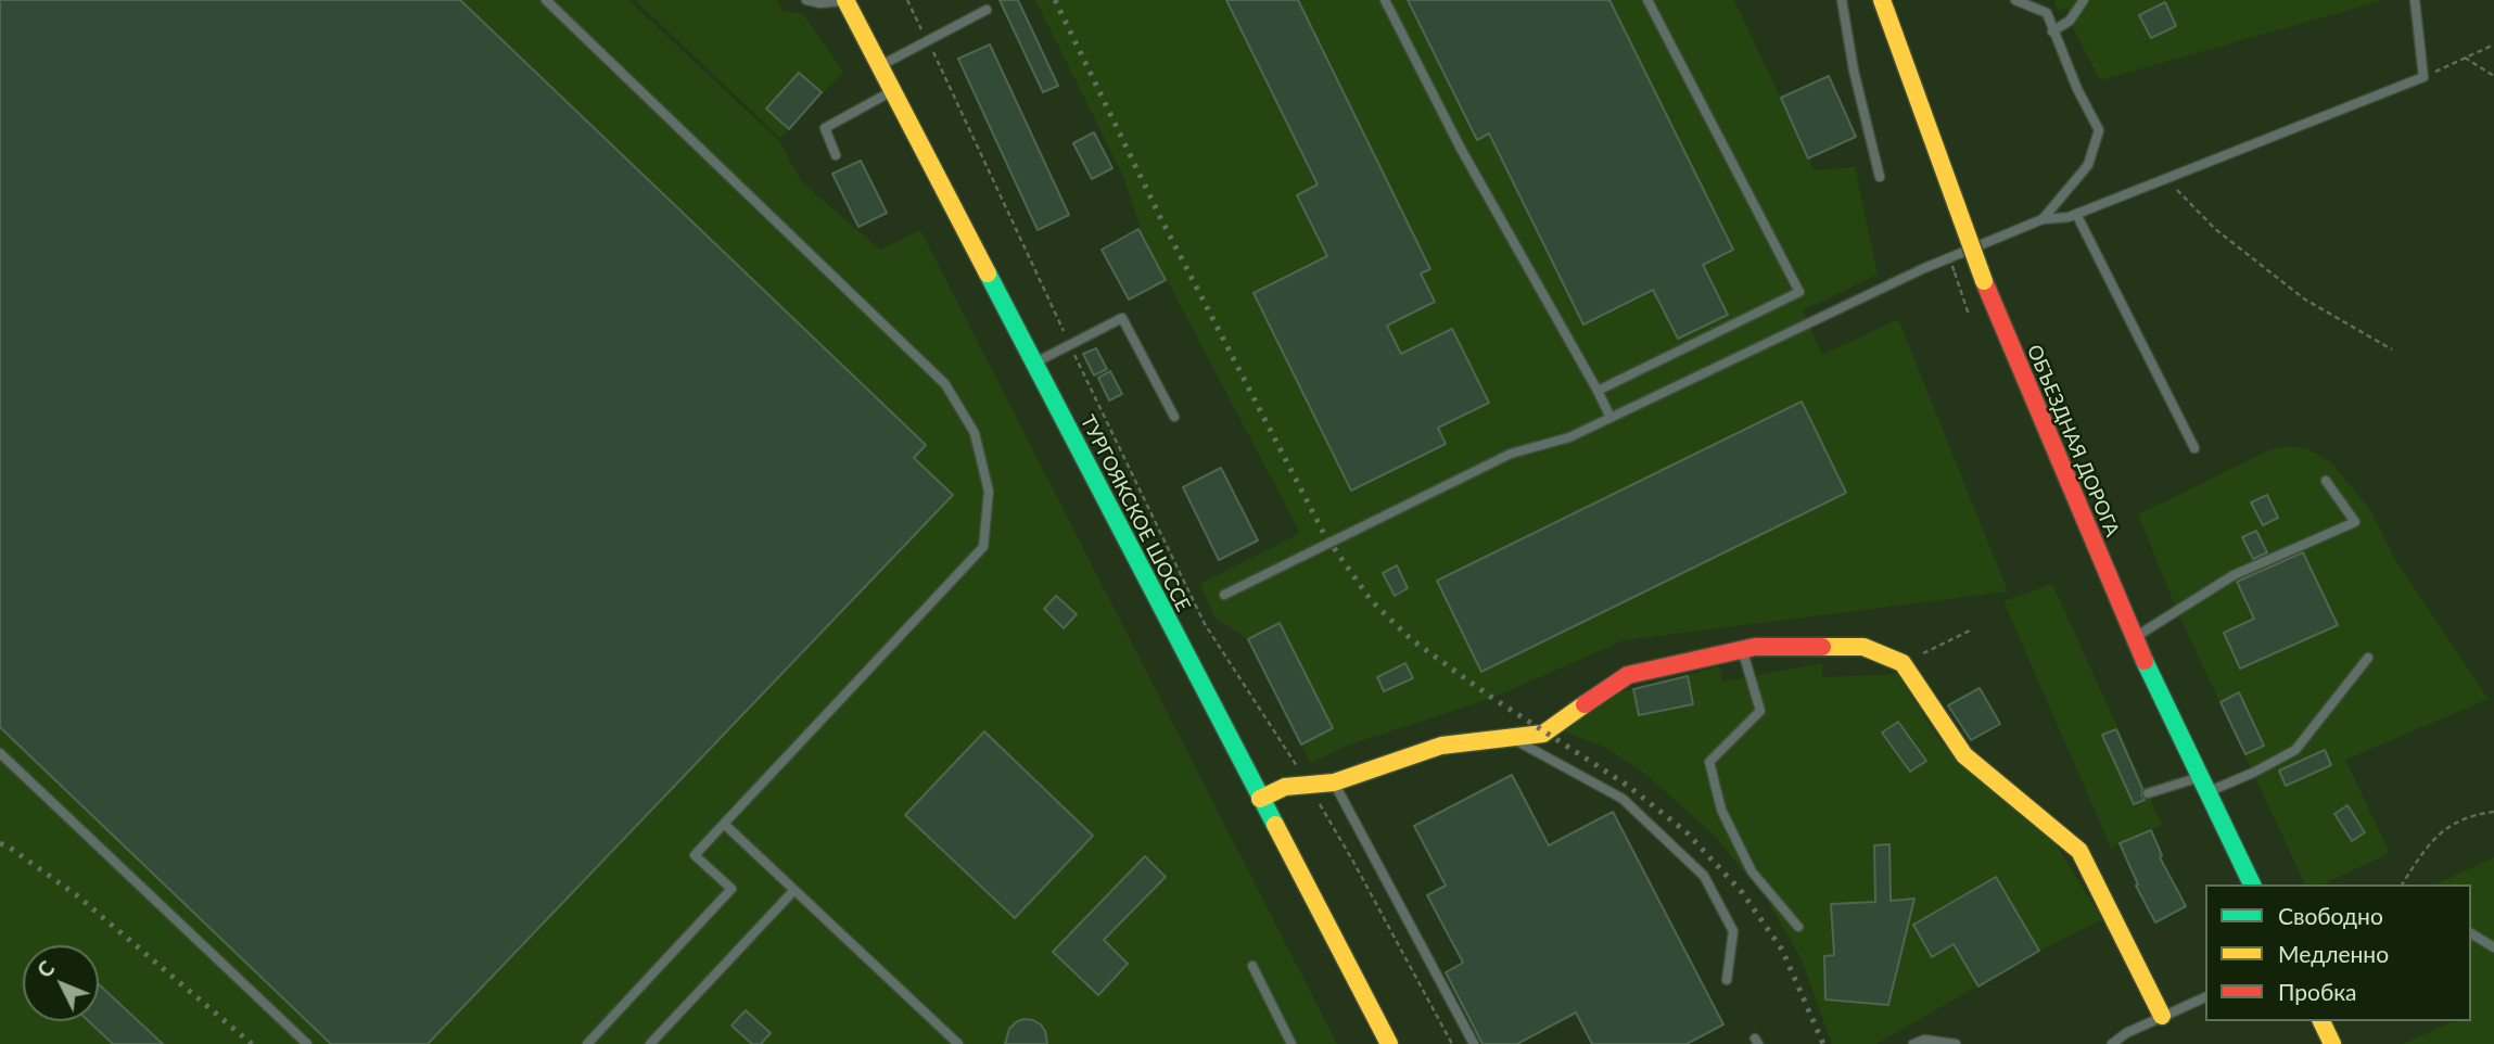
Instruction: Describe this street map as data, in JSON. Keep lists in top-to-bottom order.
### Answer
{
  "streets": {
    "main road": ["ОБЪЕЗДНАЯ ДОРОГА", "ТУРГОЯКСКОЕ ШОССЕ"]
  },
  "legend": ["Свободно", "Медленно", "Пробка"],
  "north": "top left"
}
